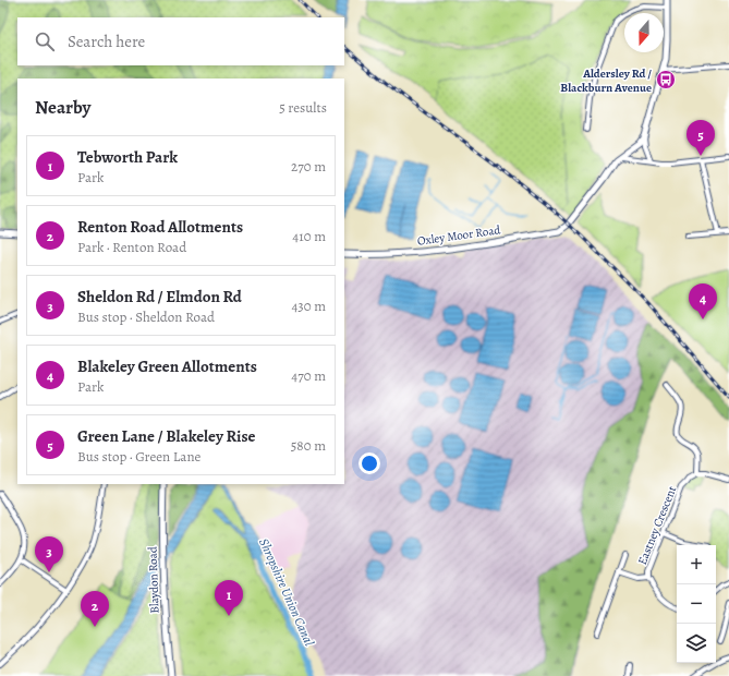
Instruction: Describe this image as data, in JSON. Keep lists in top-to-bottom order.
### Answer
{
  "streets": {
    "street": ["Oxley Moor Road", "Eastney Crescent", "Blaydon Road"]
  },
  "water": ["Shropshire Union Canal"],
  "places": {
    "bus stop": ["Aldersley Rd / Blackburn Avenue"]
  },
  "north": "bottom",
  "page": {
    "search": "Search here",
    "heading": ["Nearby", "5 results"],
    "pins": [
      "5",
      "4",
      "3",
      "1",
      "2"
    ],
    "list": [
      {
        "mark": "1",
        "name": "Tebworth Park",
        "note": "Park",
        "value": "270 m"
      },
      {
        "mark": "2",
        "name": "Renton Road Allotments",
        "note": "Park · Renton Road",
        "value": "410 m"
      },
      {
        "mark": "3",
        "name": "Sheldon Rd / Elmdon Rd",
        "note": "Bus stop · Sheldon Road",
        "value": "430 m"
      },
      {
        "mark": "4",
        "name": "Blakeley Green Allotments",
        "note": "Park",
        "value": "470 m"
      },
      {
        "mark": "5",
        "name": "Green Lane / Blakeley Rise",
        "note": "Bus stop · Green Lane",
        "value": "580 m"
      }
    ],
    "map_buttons": ["+", "−"]
  }
}
